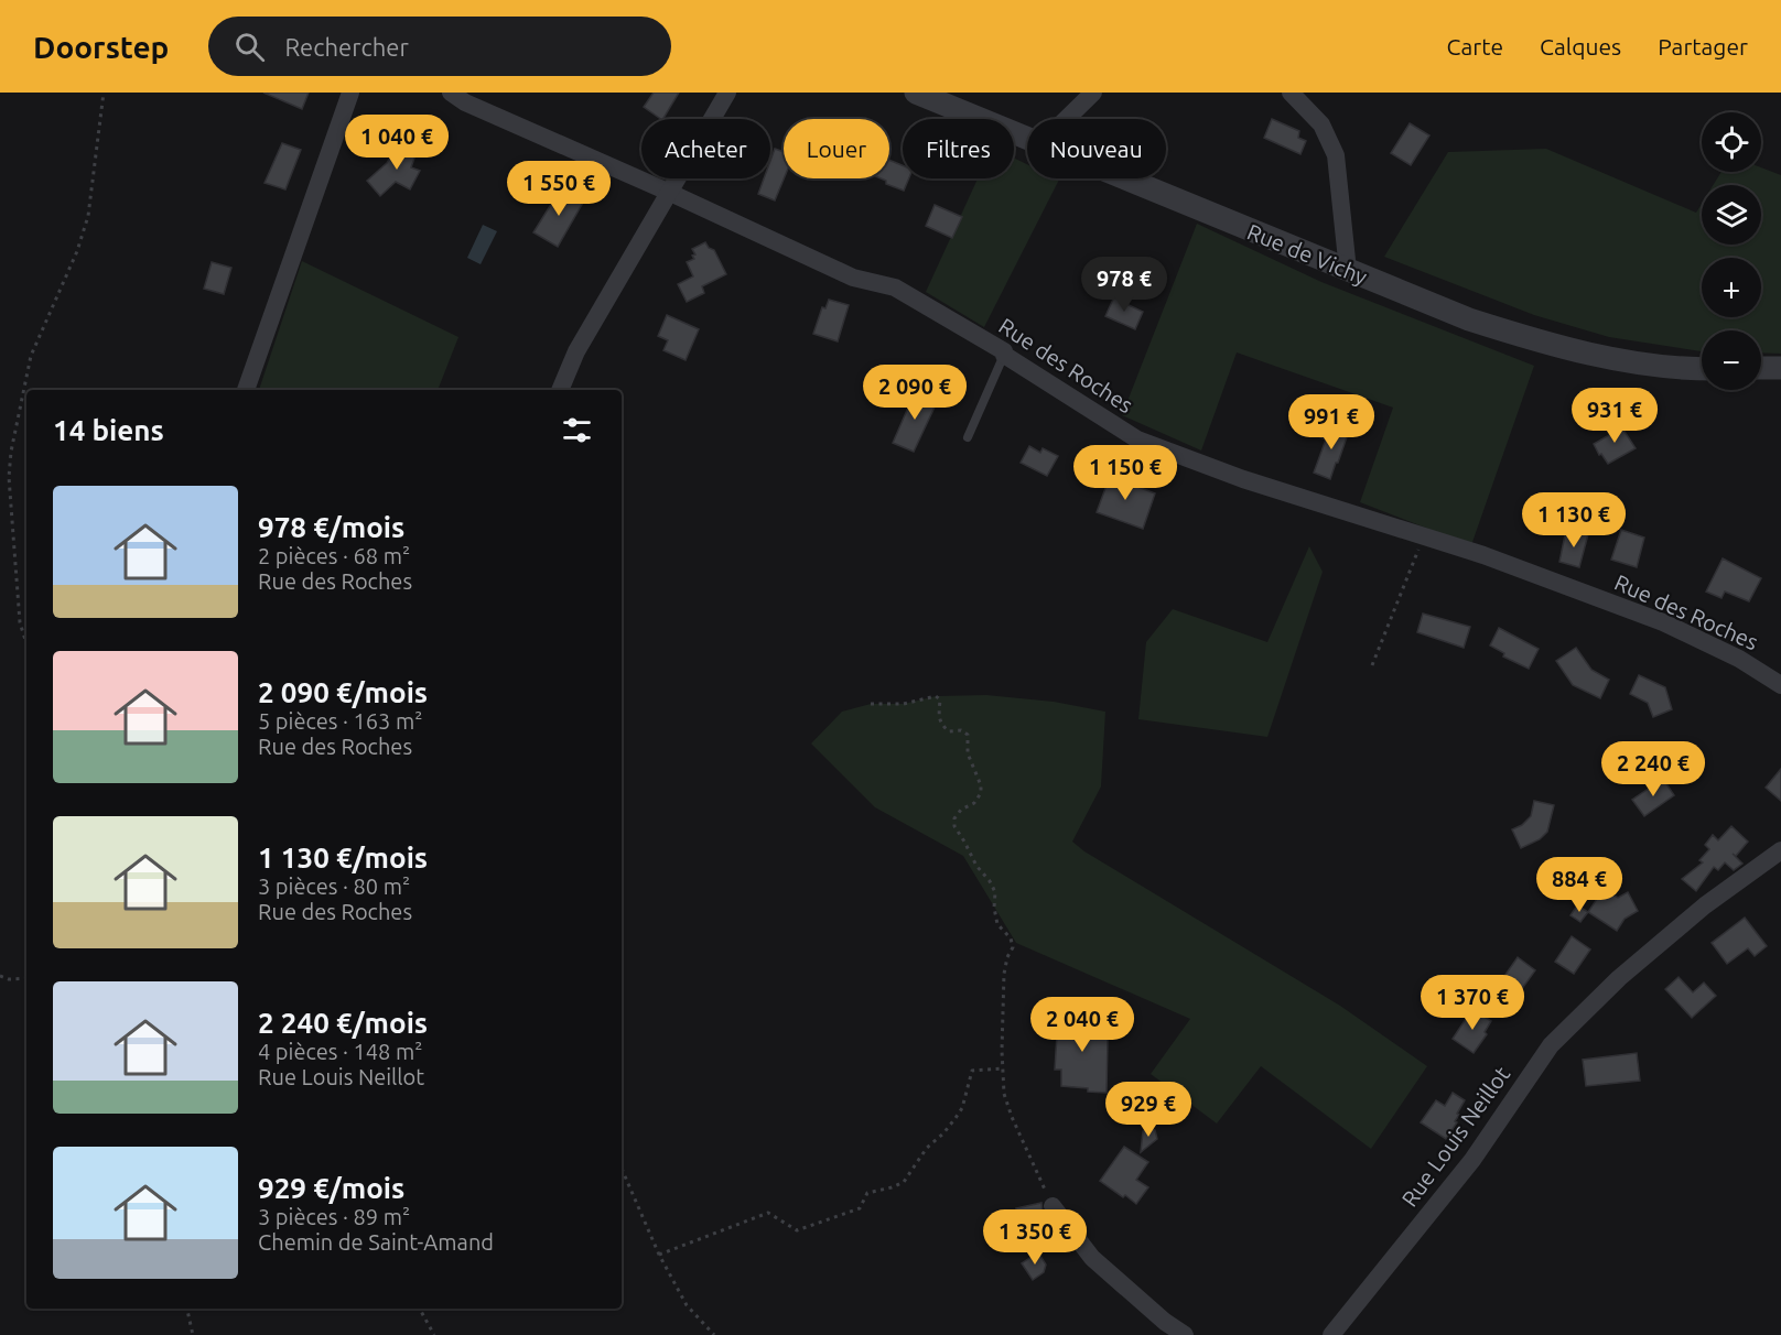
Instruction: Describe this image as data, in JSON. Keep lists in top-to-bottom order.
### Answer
{
  "streets": {
    "street": ["Rue de Vichy", "Rue des Roches", "Rue Louis Neillot"]
  },
  "page": {
    "header": "Doorstep",
    "search": "Rechercher",
    "nav": ["Carte", "Calques", "Partager"],
    "map_buttons": ["+", "−"],
    "price": [
      "1 040 €",
      "1 550 €",
      "978 €",
      "2 090 €",
      "931 €",
      "991 €",
      "1 150 €",
      "1 130 €",
      "2 240 €",
      "884 €",
      "1 370 €",
      "2 040 €",
      "929 €",
      "1 350 €"
    ],
    "chip": [
      "Acheter",
      "Louer",
      "Filtres",
      "Nouveau"
    ],
    "heading": "14 biens",
    "list": [
      {
        "name": "978 €/mois",
        "note": "2 pièces · 68 m² · Rue des Roches"
      },
      {
        "name": "2 090 €/mois",
        "note": "5 pièces · 163 m² · Rue des Roches"
      },
      {
        "name": "1 130 €/mois",
        "note": "3 pièces · 80 m² · Rue des Roches"
      },
      {
        "name": "2 240 €/mois",
        "note": "4 pièces · 148 m² · Rue Louis Neillot"
      },
      {
        "name": "929 €/mois",
        "note": "3 pièces · 89 m² · Chemin de Saint-Amand"
      }
    ]
  }
}
